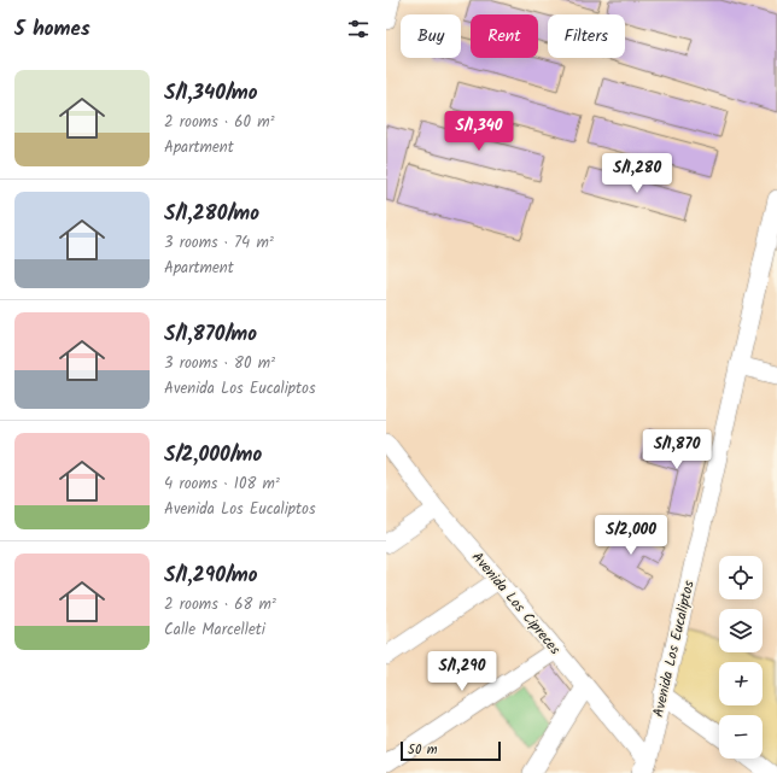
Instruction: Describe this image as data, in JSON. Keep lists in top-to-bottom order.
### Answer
{
  "streets": {
    "street": ["Avenida Los Cipreces", "Avenida Los Eucaliptos"]
  },
  "crossings": [
    ["Avenida Los Cipreces", "Avenida Los Eucaliptos"]
  ],
  "scale_bar": "50 m",
  "page": {
    "heading": "5 homes",
    "chip": ["Buy", "Rent", "Filters"],
    "list": [
      {
        "name": "S/1,340/mo",
        "note": "2 rooms · 60 m² · Apartment"
      },
      {
        "name": "S/1,280/mo",
        "note": "3 rooms · 74 m² · Apartment"
      },
      {
        "name": "S/1,870/mo",
        "note": "3 rooms · 80 m² · Avenida Los Eucaliptos"
      },
      {
        "name": "S/2,000/mo",
        "note": "4 rooms · 108 m² · Avenida Los Eucaliptos"
      },
      {
        "name": "S/1,290/mo",
        "note": "2 rooms · 68 m² · Calle Marcelleti"
      }
    ],
    "price": [
      "S/1,340",
      "S/1,280",
      "S/1,870",
      "S/2,000",
      "S/1,290"
    ],
    "map_buttons": ["+", "−"],
    "scale": "50 m"
  }
}
